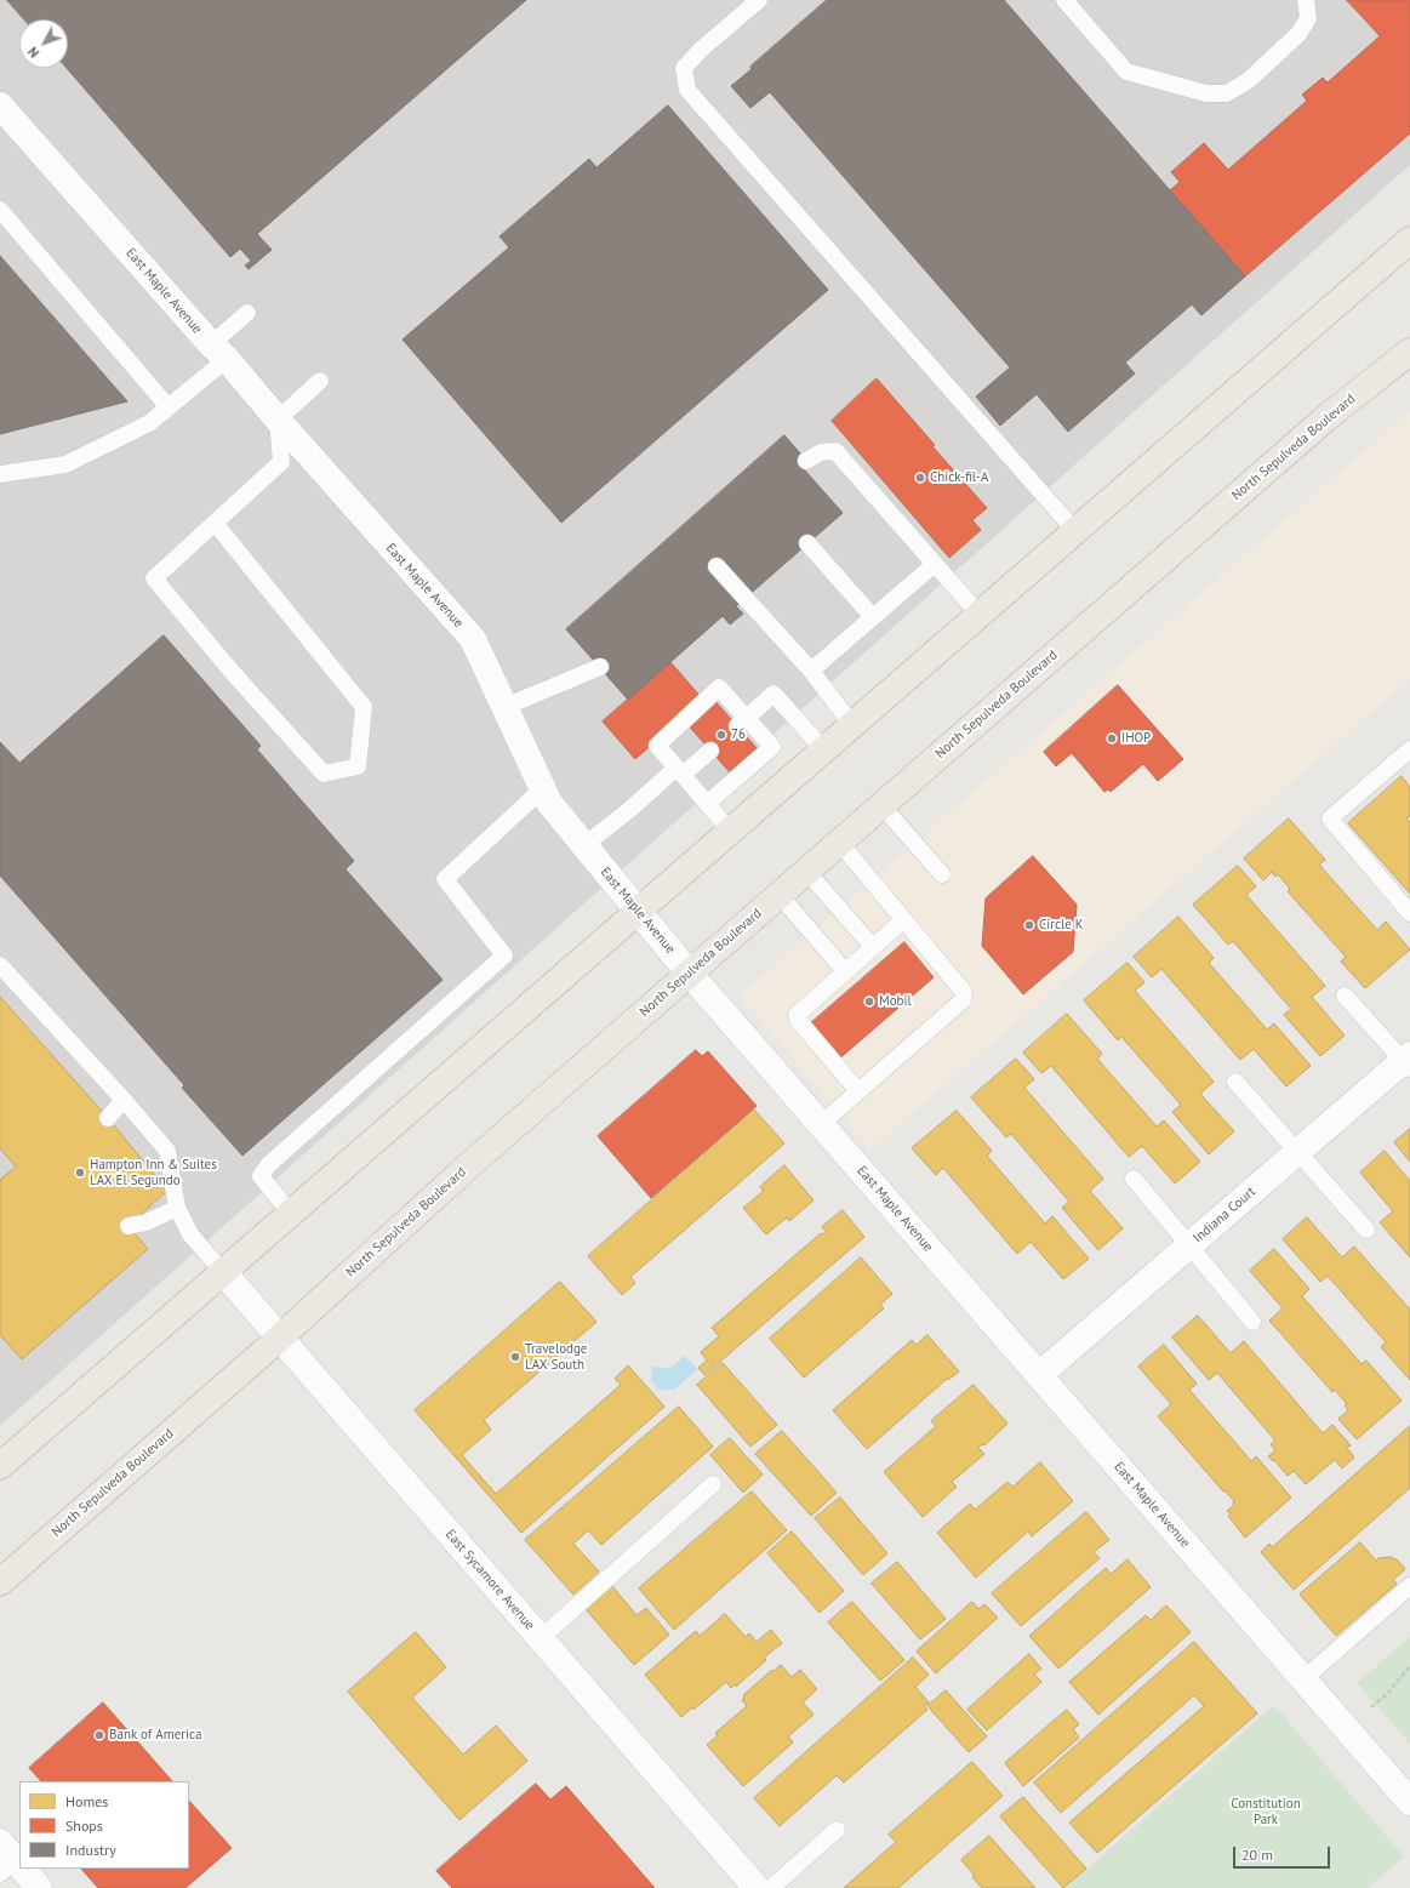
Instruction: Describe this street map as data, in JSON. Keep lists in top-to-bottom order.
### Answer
{
  "streets": {
    "highway": ["North Sepulveda Boulevard"],
    "street": ["East Maple Avenue", "Indiana Court", "East Sycamore Avenue"]
  },
  "crossings": [
    ["East Maple Avenue", "North Sepulveda Boulevard"],
    ["East Maple Avenue", "Indiana Court"],
    ["North Sepulveda Boulevard", "East Sycamore Avenue"]
  ],
  "parks": ["Constitution Park"],
  "places": [
    "Chick-fil-A",
    "76",
    "IHOP",
    "Circle K",
    "Mobil",
    "Hampton Inn & Suites LAX El Segundo",
    "Travelodge LAX South",
    "Bank of America"
  ],
  "legend": ["Homes", "Shops", "Industry"],
  "scale_bar": "20 m",
  "north": "bottom left"
}
